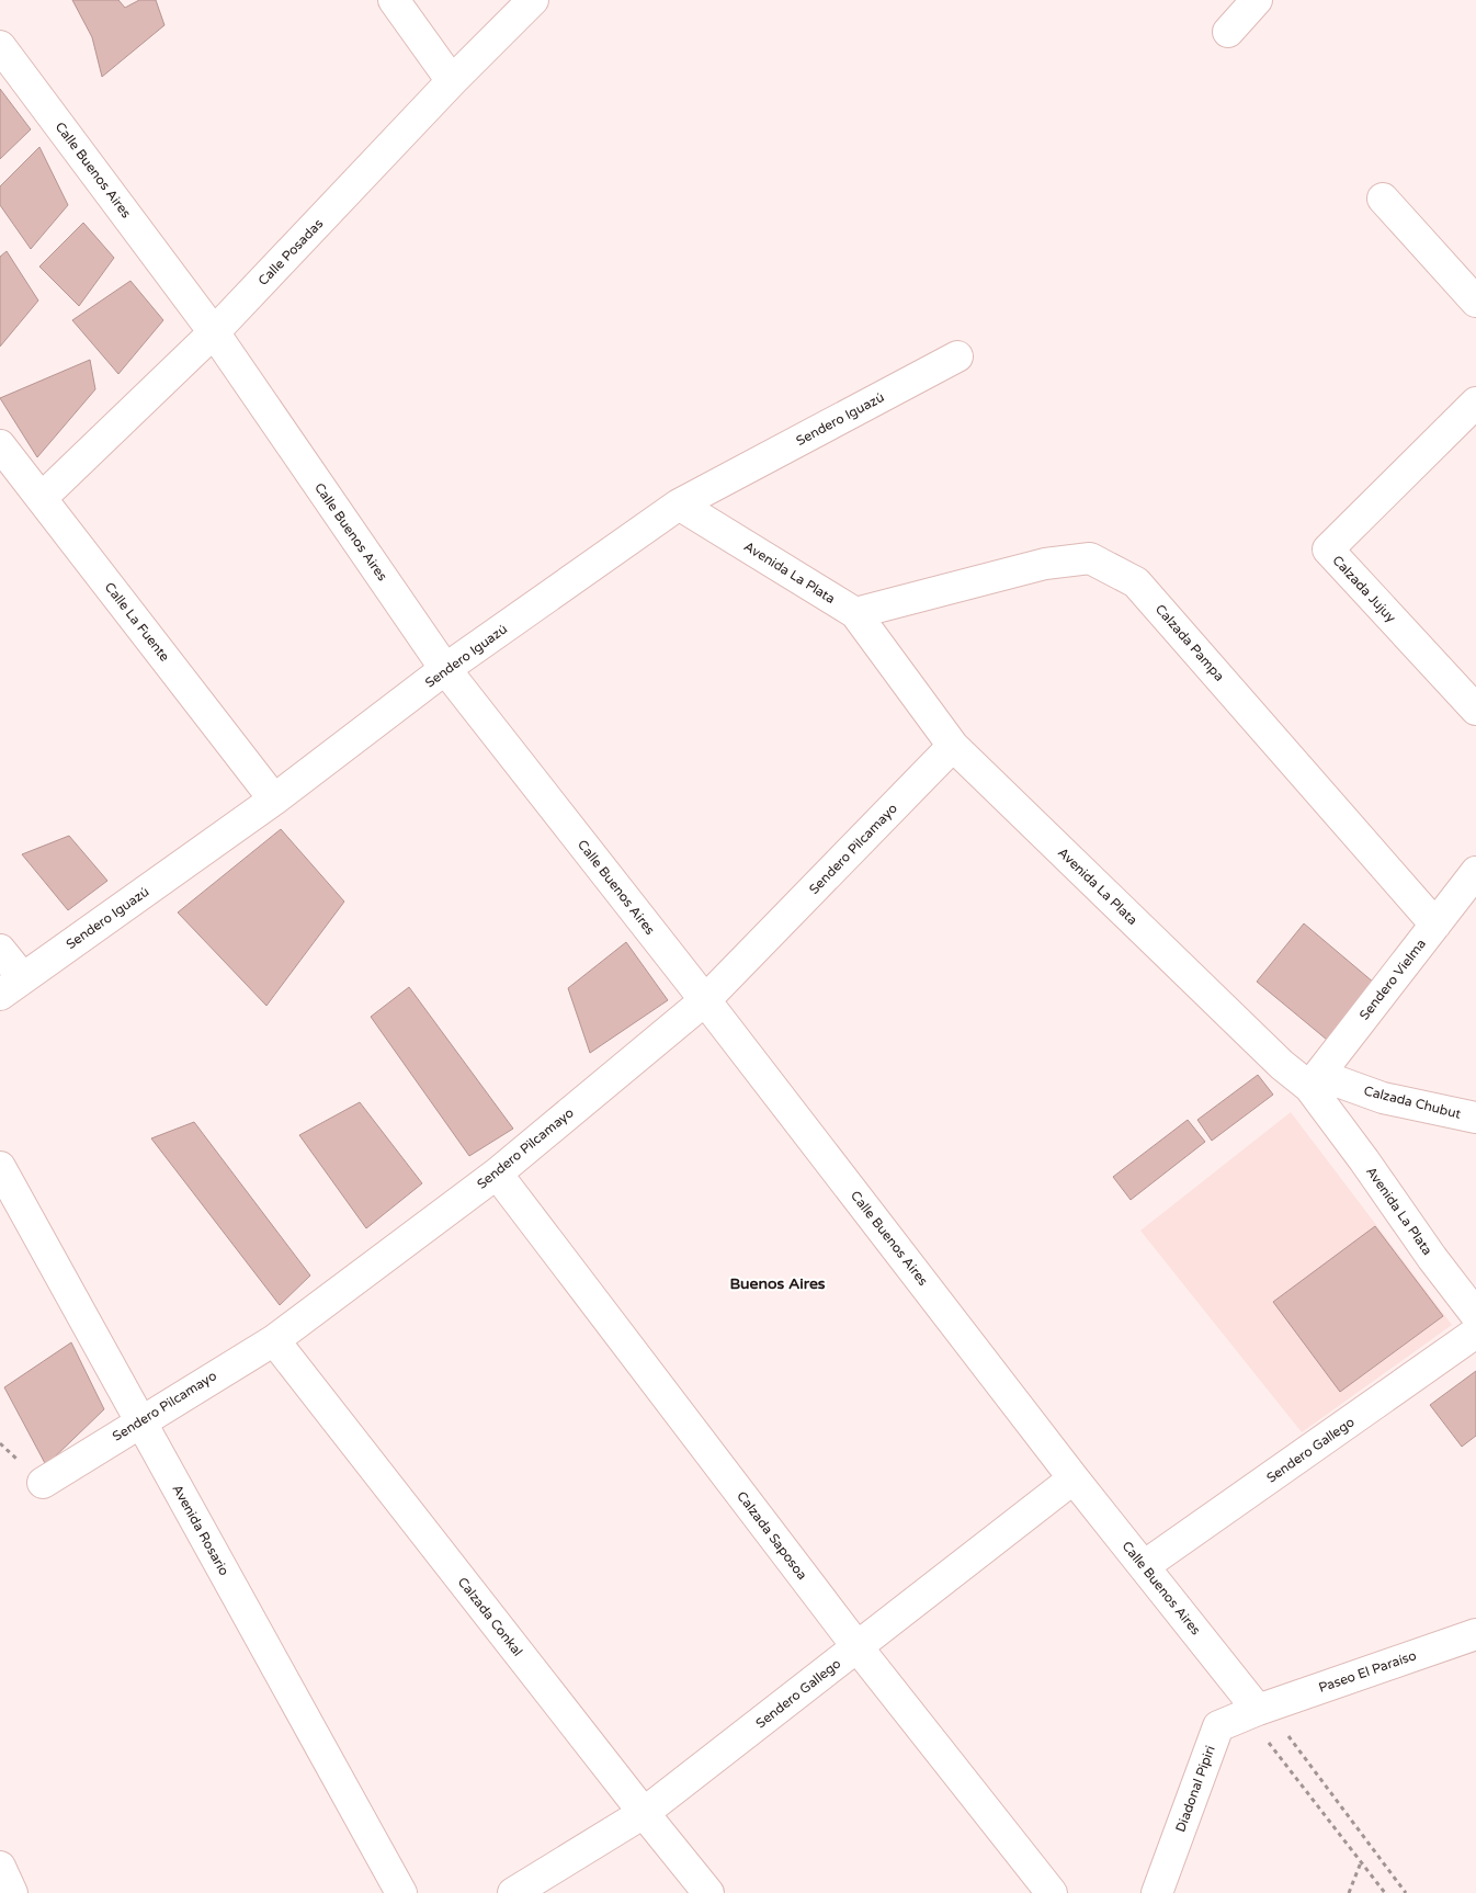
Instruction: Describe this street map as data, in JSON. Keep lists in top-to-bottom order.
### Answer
{
  "streets": {
    "street": [
      "Calle Buenos Aires",
      "Calle Posadas",
      "Sendero Iguazú",
      "Avenida La Plata",
      "Calzada Jujuy",
      "Calle La Fuente",
      "Calzada Pampa",
      "Sendero Pilcamayo",
      "Sendero Vielma",
      "Calzada Chubut",
      "Sendero Gallego",
      "Avenida Rosario",
      "Calzada Saposoa",
      "Calzada Conkal",
      "Paseo El Paraíso",
      "Diadonal Pipiri"
    ]
  },
  "crossings": [
    ["Calle Buenos Aires", "Calle Posadas"],
    ["Calle Buenos Aires", "Sendero Iguazú"],
    ["Calle Buenos Aires", "Sendero Pilcamayo"],
    ["Calle Buenos Aires", "Sendero Gallego"],
    ["Calle Buenos Aires", "Paseo El Paraíso"],
    ["Calle Buenos Aires", "Diadonal Pipiri"],
    ["Calle Posadas", "Calle La Fuente"],
    ["Sendero Iguazú", "Avenida La Plata"],
    ["Sendero Iguazú", "Calle La Fuente"],
    ["Avenida La Plata", "Calzada Pampa"],
    ["Avenida La Plata", "Sendero Pilcamayo"],
    ["Avenida La Plata", "Sendero Vielma"],
    ["Avenida La Plata", "Calzada Chubut"],
    ["Calzada Pampa", "Sendero Vielma"],
    ["Sendero Pilcamayo", "Avenida Rosario"],
    ["Sendero Pilcamayo", "Calzada Saposoa"],
    ["Sendero Pilcamayo", "Calzada Conkal"],
    ["Sendero Vielma", "Calzada Chubut"],
    ["Sendero Gallego", "Calzada Saposoa"],
    ["Sendero Gallego", "Calzada Conkal"],
    ["Paseo El Paraíso", "Diadonal Pipiri"]
  ],
  "districts": ["Buenos Aires"]
}
